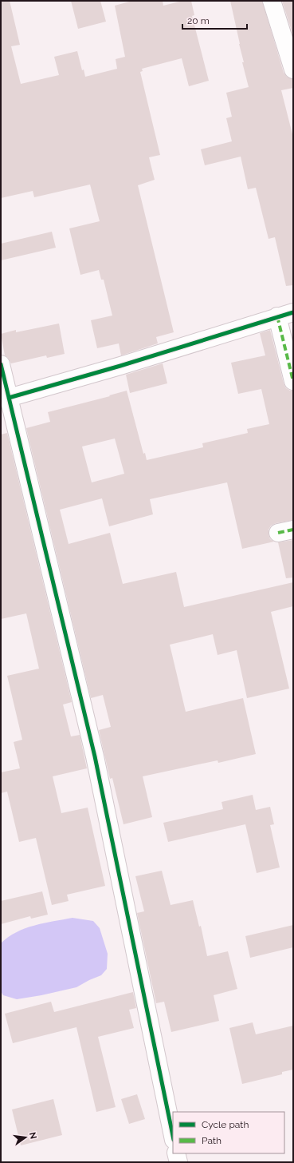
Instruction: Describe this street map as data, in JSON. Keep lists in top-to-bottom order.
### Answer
{
  "legend": ["Cycle path", "Path"],
  "scale_bar": "20 m",
  "north": "right"
}
